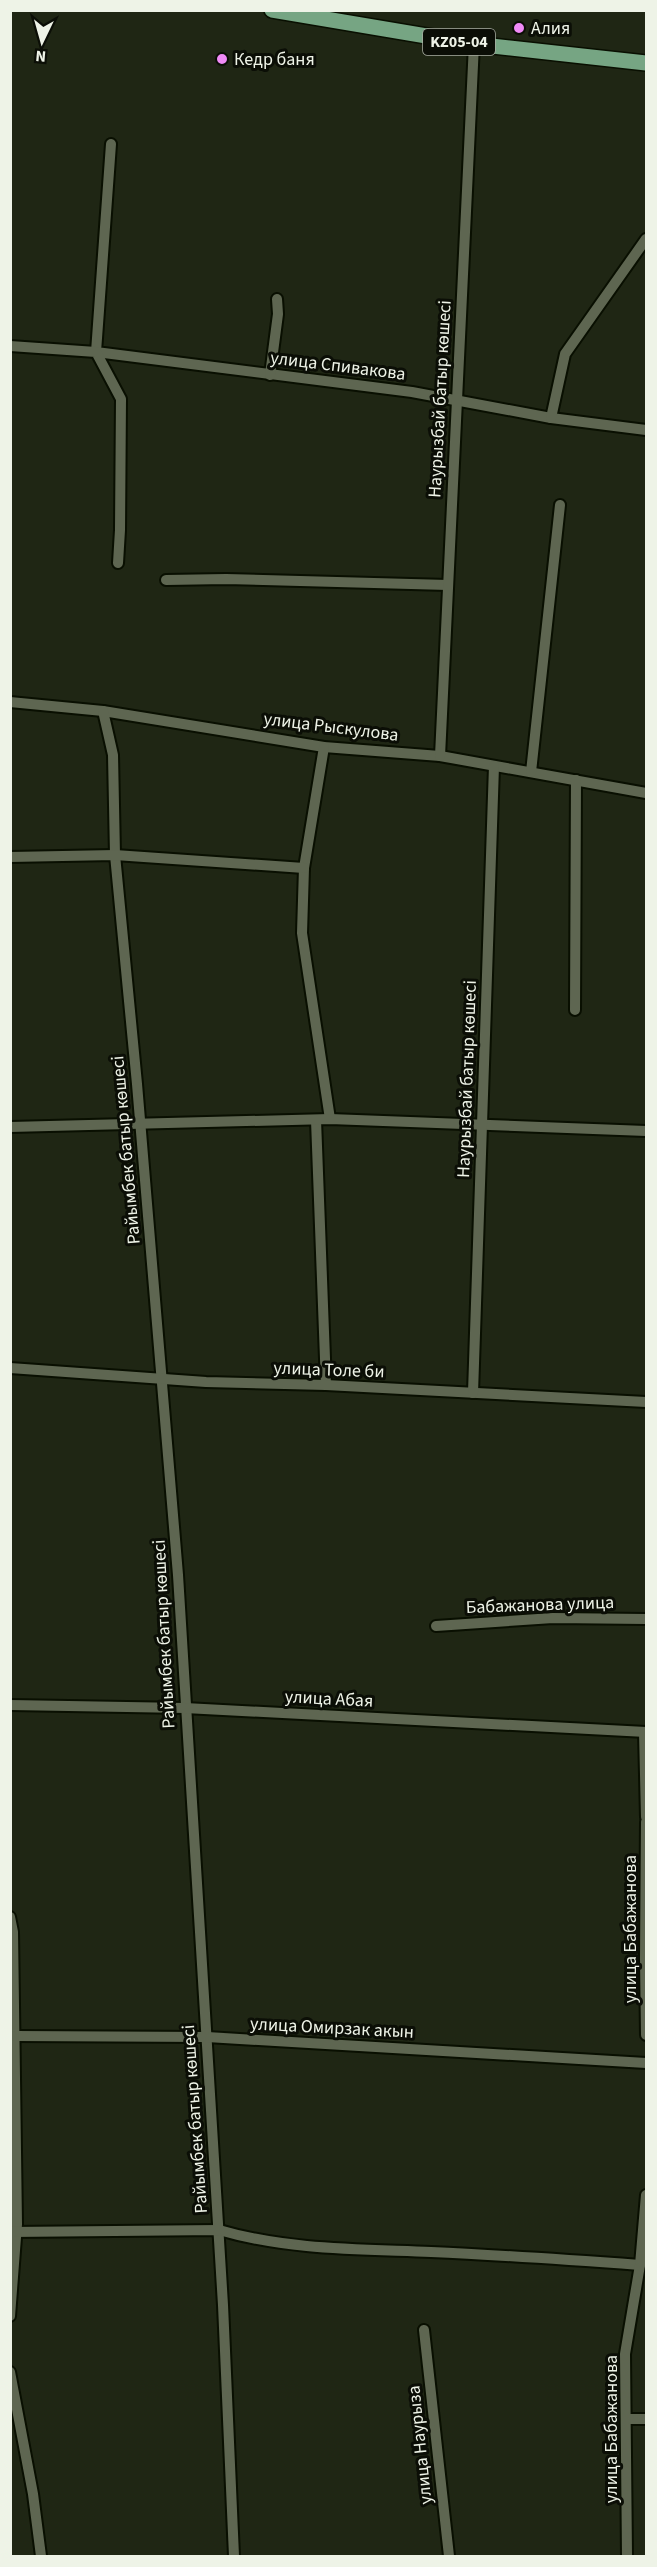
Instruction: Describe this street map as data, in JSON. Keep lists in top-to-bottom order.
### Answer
{
  "streets": {
    "main road": ["KZ05-04"],
    "street": [
      "улица Спивакова",
      "Наурызбай батыр көшесі",
      "улица Рыскулова",
      "Райымбек батыр көшесі",
      "улица Толе би",
      "Бабажанова улица",
      "улица Абая",
      "улица Бабажанова",
      "улица Омирзак акын",
      "улица Наурыза"
    ]
  },
  "crossings": [
    ["KZ05-04", "Наурызбай батыр көшесі"],
    ["улица Спивакова", "Наурызбай батыр көшесі"],
    ["Наурызбай батыр көшесі", "улица Рыскулова"],
    ["Наурызбай батыр көшесі", "улица Толе би"],
    ["улица Рыскулова", "Райымбек батыр көшесі"],
    ["Райымбек батыр көшесі", "улица Толе би"],
    ["Райымбек батыр көшесі", "улица Абая"],
    ["Райымбек батыр көшесі", "улица Омирзак акын"]
  ],
  "places": ["Алия", "Кедр баня"],
  "north": "bottom"
}
